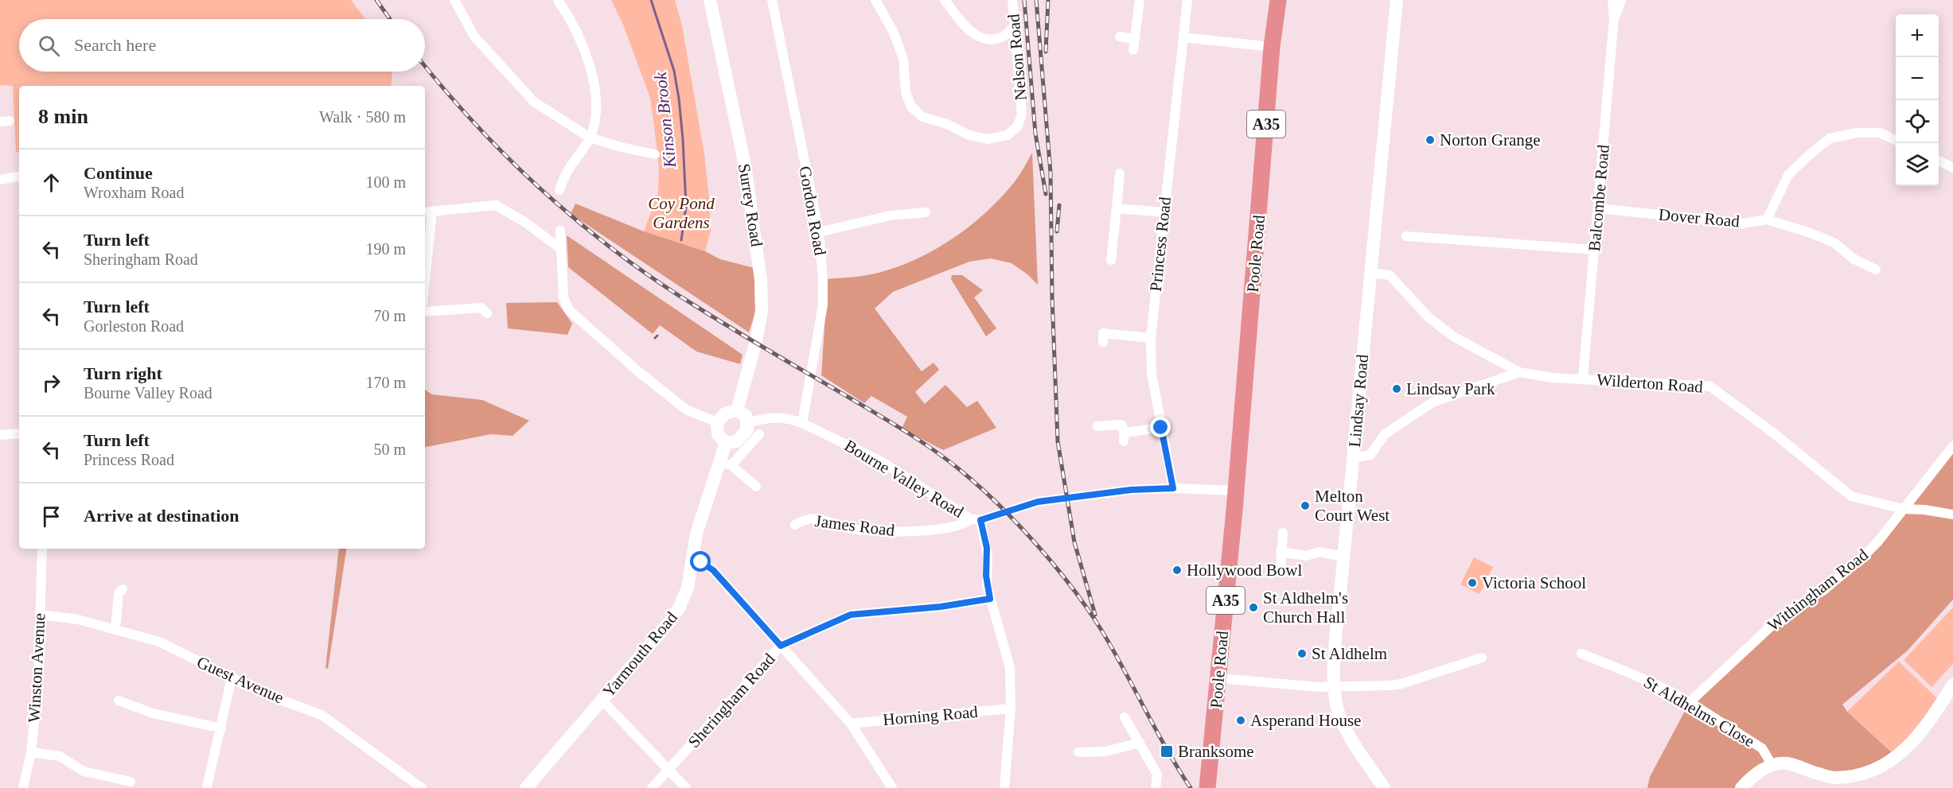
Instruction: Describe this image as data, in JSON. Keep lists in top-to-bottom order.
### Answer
{
  "streets": {
    "highway": ["A35", "Poole Road"],
    "street": [
      "Nelson Road",
      "Balcombe Road",
      "Surrey Road",
      "Gordon Road",
      "Dover Road",
      "Princess Road",
      "Wilderton Road",
      "Lindsay Road",
      "Bourne Valley Road",
      "James Road",
      "Withingham Road",
      "Yarmouth Road",
      "Winston Avenue",
      "Guest Avenue",
      "Sheringham Road",
      "St Aldhelms Close",
      "Horning Road"
    ]
  },
  "crossings": [
    ["Balcombe Road", "Dover Road"],
    ["Balcombe Road", "Wilderton Road"],
    ["Surrey Road", "Bourne Valley Road"],
    ["Surrey Road", "Yarmouth Road"],
    ["Gordon Road", "Bourne Valley Road"],
    ["Princess Road", "Bourne Valley Road"],
    ["Poole Road", "Bourne Valley Road"],
    ["Wilderton Road", "Lindsay Road"],
    ["Wilderton Road", "Withingham Road"],
    ["Bourne Valley Road", "James Road"],
    ["Bourne Valley Road", "Yarmouth Road"],
    ["Withingham Road", "St Aldhelms Close"],
    ["Winston Avenue", "Guest Avenue"]
  ],
  "water": ["Kinson Brook"],
  "parks": ["Coy Pond Gardens"],
  "places": {
    "other": [
      "Norton Grange",
      "Lindsay Park",
      "Melton Court West",
      "Hollywood Bowl",
      "Victoria School",
      "St Aldhelm's Church Hall",
      "St Aldhelm",
      "Asperand House"
    ],
    "transit": ["Branksome"]
  },
  "page": {
    "map_buttons": ["+", "−"],
    "search": "Search here",
    "heading": ["8 min", "Walk · 580 m"],
    "list": [
      ["Continue", "Wroxham Road", "100 m"],
      ["Turn left", "Sheringham Road", "190 m"],
      ["Turn left", "Gorleston Road", "70 m"],
      ["Turn right", "Bourne Valley Road", "170 m"],
      ["Turn left", "Princess Road", "50 m"],
      "Arrive at destination"
    ]
  }
}
